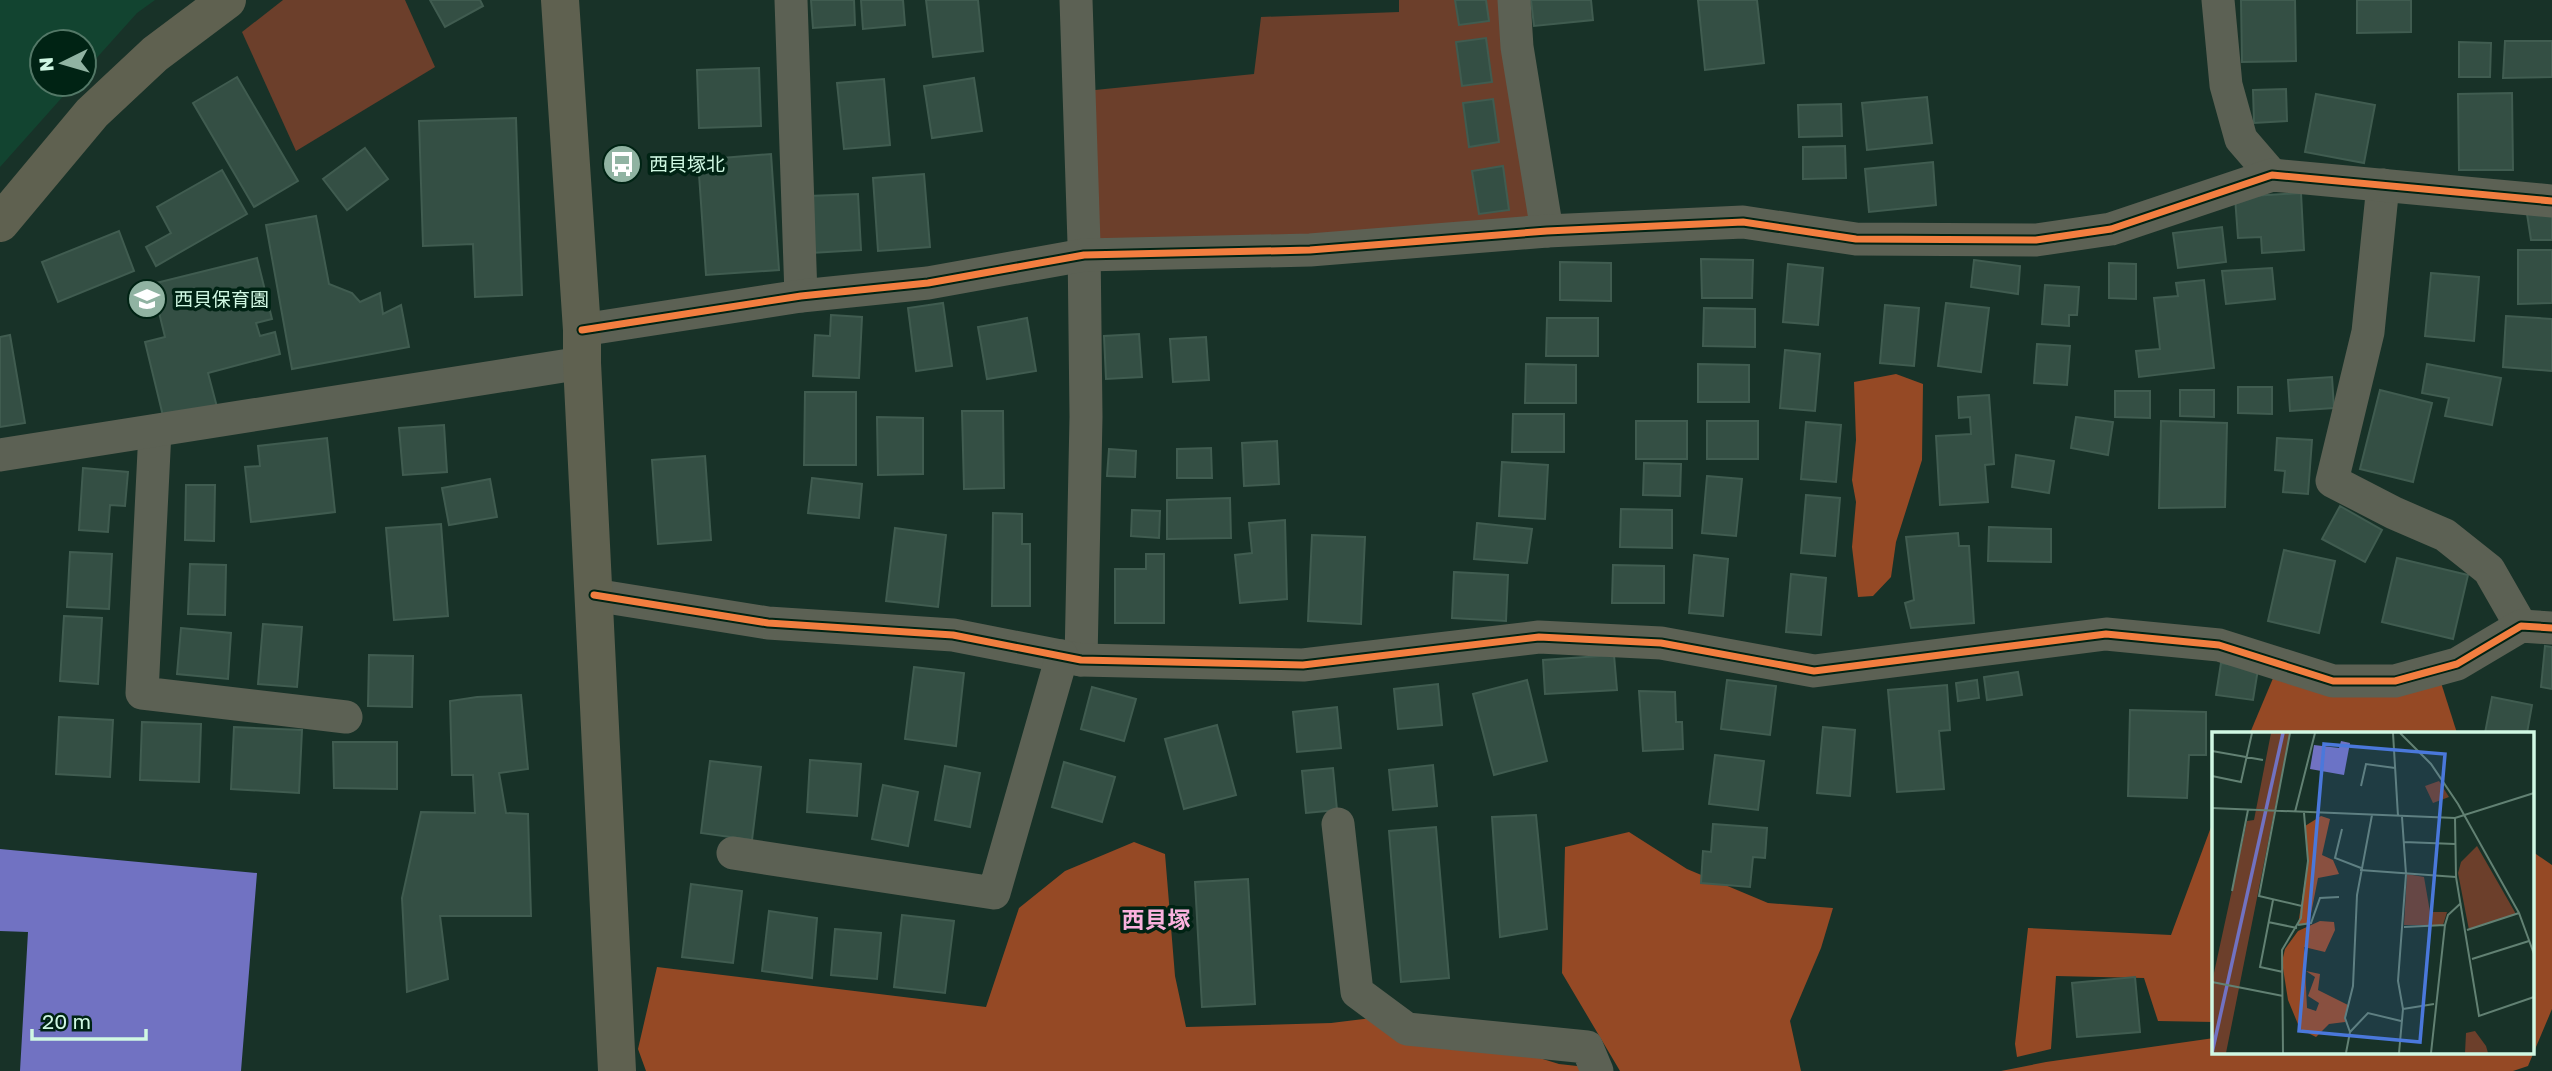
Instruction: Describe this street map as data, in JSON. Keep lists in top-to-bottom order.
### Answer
{
  "districts": ["西貝塚"],
  "places": {
    "bus stop": ["西貝塚北"],
    "school or university": ["西貝保育園"]
  },
  "scale_bar": "20 m",
  "north": "left"
}
